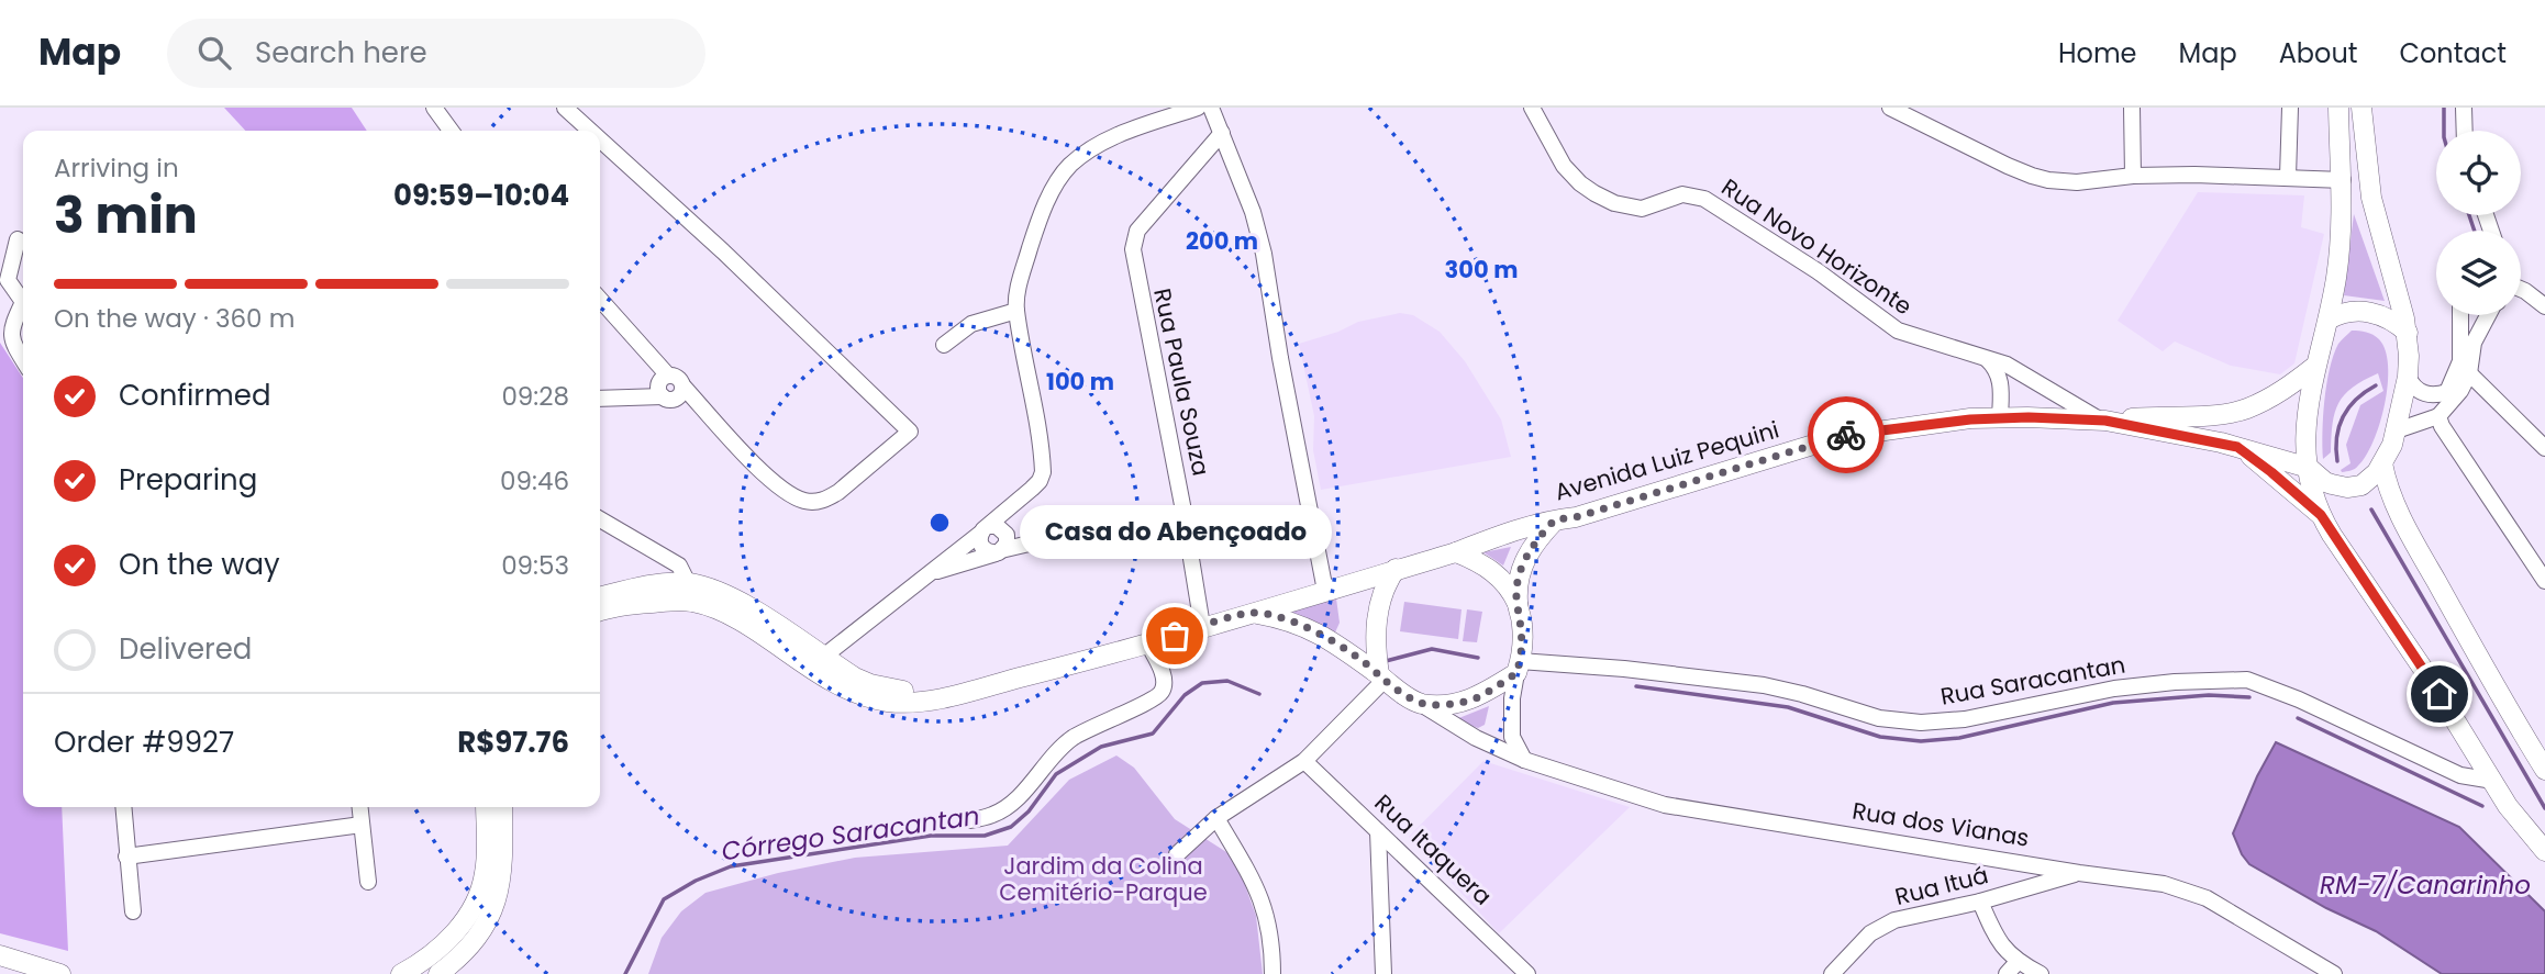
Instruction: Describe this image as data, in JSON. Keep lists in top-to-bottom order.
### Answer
{
  "streets": {
    "main road": ["Avenida Luiz Pequini", "Rua dos Vianas"],
    "street": [
      "Rua Novo Horizonte",
      "Rua Paula Souza",
      "Rua Saracantan",
      "Rua Itaquera",
      "Rua Ituá"
    ]
  },
  "crossings": [
    ["Rua Novo Horizonte", "Avenida Luiz Pequini"],
    ["Rua Paula Souza", "Rua dos Vianas"],
    ["Avenida Luiz Pequini", "Rua Saracantan"],
    ["Avenida Luiz Pequini", "Rua dos Vianas"],
    ["Rua Saracantan", "Rua dos Vianas"],
    ["Rua dos Vianas", "Rua Ituá"]
  ],
  "water": ["Córrego Saracantan", "RM-7/Canarinho"],
  "parks": ["Jardim da Colina Cemitério-Parque"],
  "places": ["Casa do Abençoado"],
  "page": {
    "header": "Map",
    "search": "Search here",
    "nav": [
      "Home",
      "Map",
      "About",
      "Contact"
    ],
    "heading": ["3 min", "Arriving in", "09:59–10:04"],
    "panel": ["Order #9927", "R$97.76"],
    "bar": "On the way · 360 m",
    "list": [
      ["Confirmed", "09:28"],
      ["Preparing", "09:46"],
      ["On the way", "09:53"],
      "Delivered"
    ],
    "bubble": "Casa do Abençoado"
  },
  "rings": ["200 m", "300 m", "100 m"]
}
